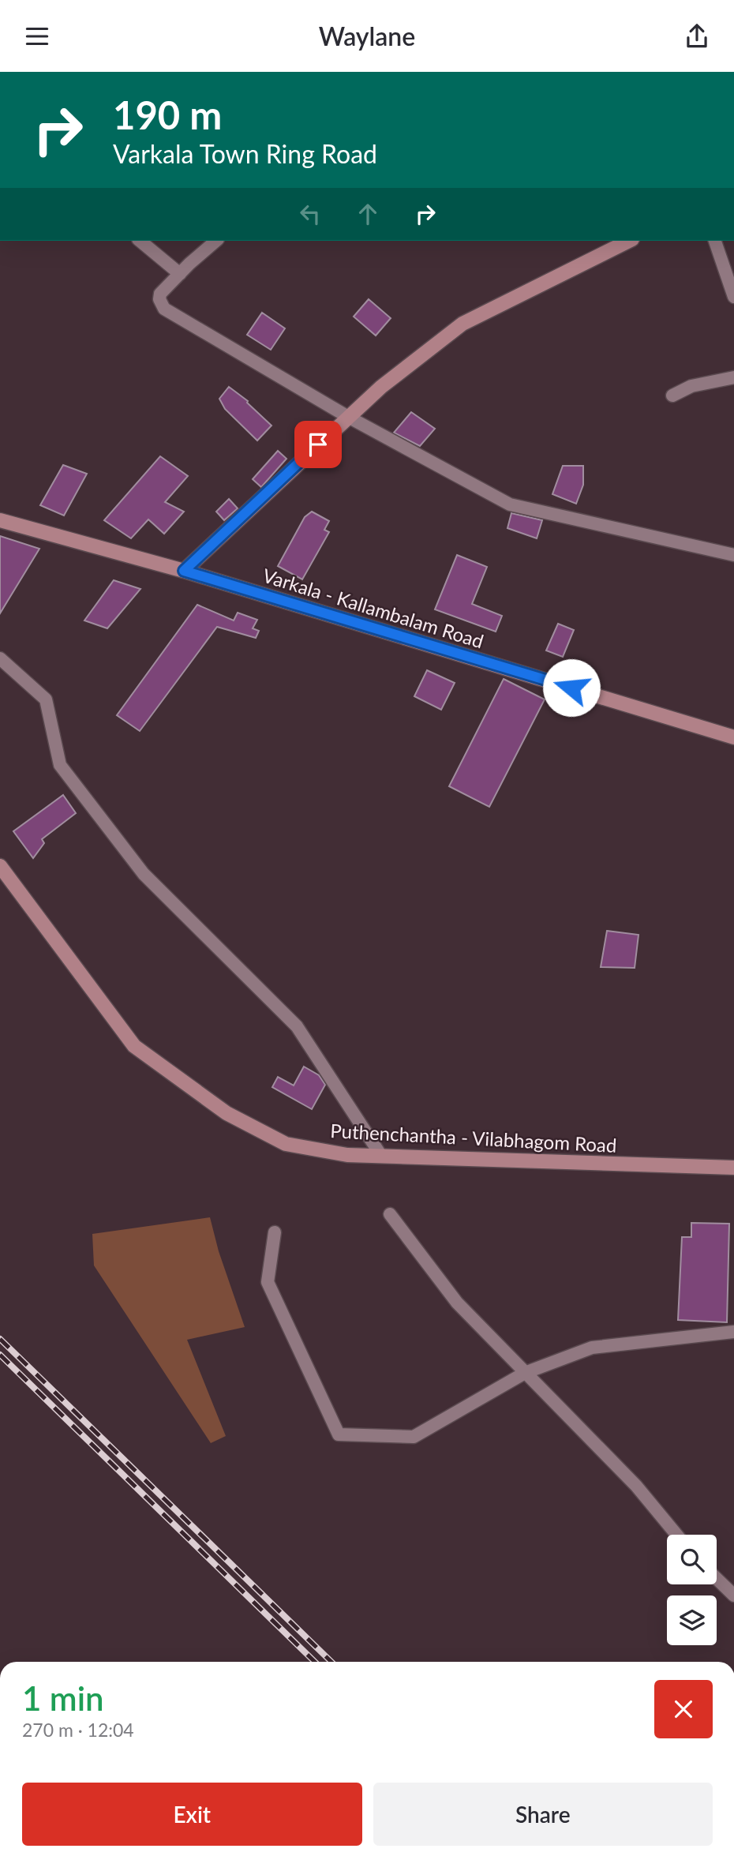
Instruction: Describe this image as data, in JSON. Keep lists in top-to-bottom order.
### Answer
{
  "streets": {
    "main road": ["Varkala - Kallambalam Road", "Puthenchantha - Vilabhagom Road"]
  },
  "page": {
    "header": "Waylane",
    "turn": ["190 m", "Varkala Town Ring Road"],
    "heading": ["1 min", "270 m · 12:04"],
    "buttons": ["Exit", "Share"]
  }
}
